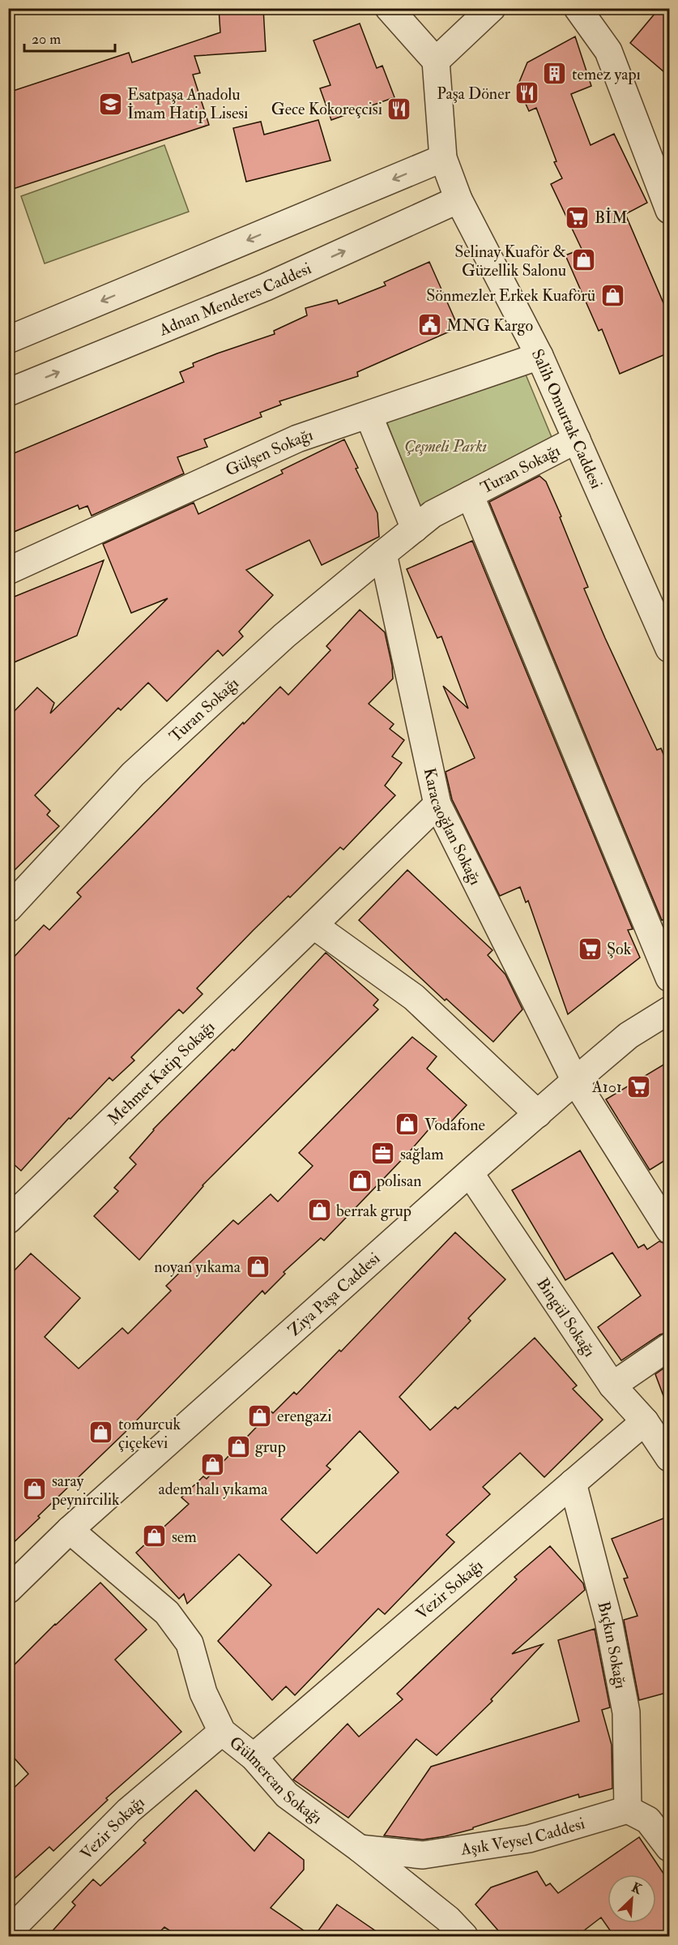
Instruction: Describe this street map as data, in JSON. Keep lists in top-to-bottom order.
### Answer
{
  "streets": {
    "street": [
      "Adnan Menderes Caddesi",
      "Salih Omurtak Caddesi",
      "Gülşen Sokağı",
      "Turan Sokağı",
      "Karacaoğlan Sokağı",
      "Mehmet Katip Sokağı",
      "Ziya Paşa Caddesi",
      "Bingül Sokağı",
      "Vezir Sokağı",
      "Bıçkın Sokağı",
      "Gülmercan Sokağı",
      "Aşık Veysel Caddesi"
    ]
  },
  "crossings": [
    ["Adnan Menderes Caddesi", "Salih Omurtak Caddesi"],
    ["Salih Omurtak Caddesi", "Gülşen Sokağı"],
    ["Salih Omurtak Caddesi", "Turan Sokağı"],
    ["Turan Sokağı", "Karacaoğlan Sokağı"],
    ["Karacaoğlan Sokağı", "Mehmet Katip Sokağı"],
    ["Karacaoğlan Sokağı", "Ziya Paşa Caddesi"],
    ["Ziya Paşa Caddesi", "Bingül Sokağı"],
    ["Ziya Paşa Caddesi", "Gülmercan Sokağı"],
    ["Bingül Sokağı", "Vezir Sokağı"],
    ["Vezir Sokağı", "Bıçkın Sokağı"],
    ["Vezir Sokağı", "Gülmercan Sokağı"],
    ["Bıçkın Sokağı", "Aşık Veysel Caddesi"],
    ["Gülmercan Sokağı", "Aşık Veysel Caddesi"]
  ],
  "parks": ["Çeşmeli Parkı"],
  "places": {
    "building": ["temez yapı"],
    "restaurant": ["Paşa Döner", "Gece Kokoreçcisi"],
    "school or university": ["Esatpaşa Anadolu İmam Hatip Lisesi"],
    "supermarket": ["BİM", "Şok", "A101"],
    "shop": [
      "Selinay Kuaför & Güzellik Salonu",
      "Sönmezler Erkek Kuaförü",
      "Vodafone",
      "polisan",
      "berrak grup",
      "noyan yıkama",
      "erengazi",
      "tomurcuk çiçekevi",
      "grup",
      "adem halı yıkama",
      "saray peynircilik",
      "sem"
    ],
    "public building": ["MNG Kargo"],
    "office": ["sağlam"]
  },
  "scale_bar": "20 m",
  "north": "top right"
}
